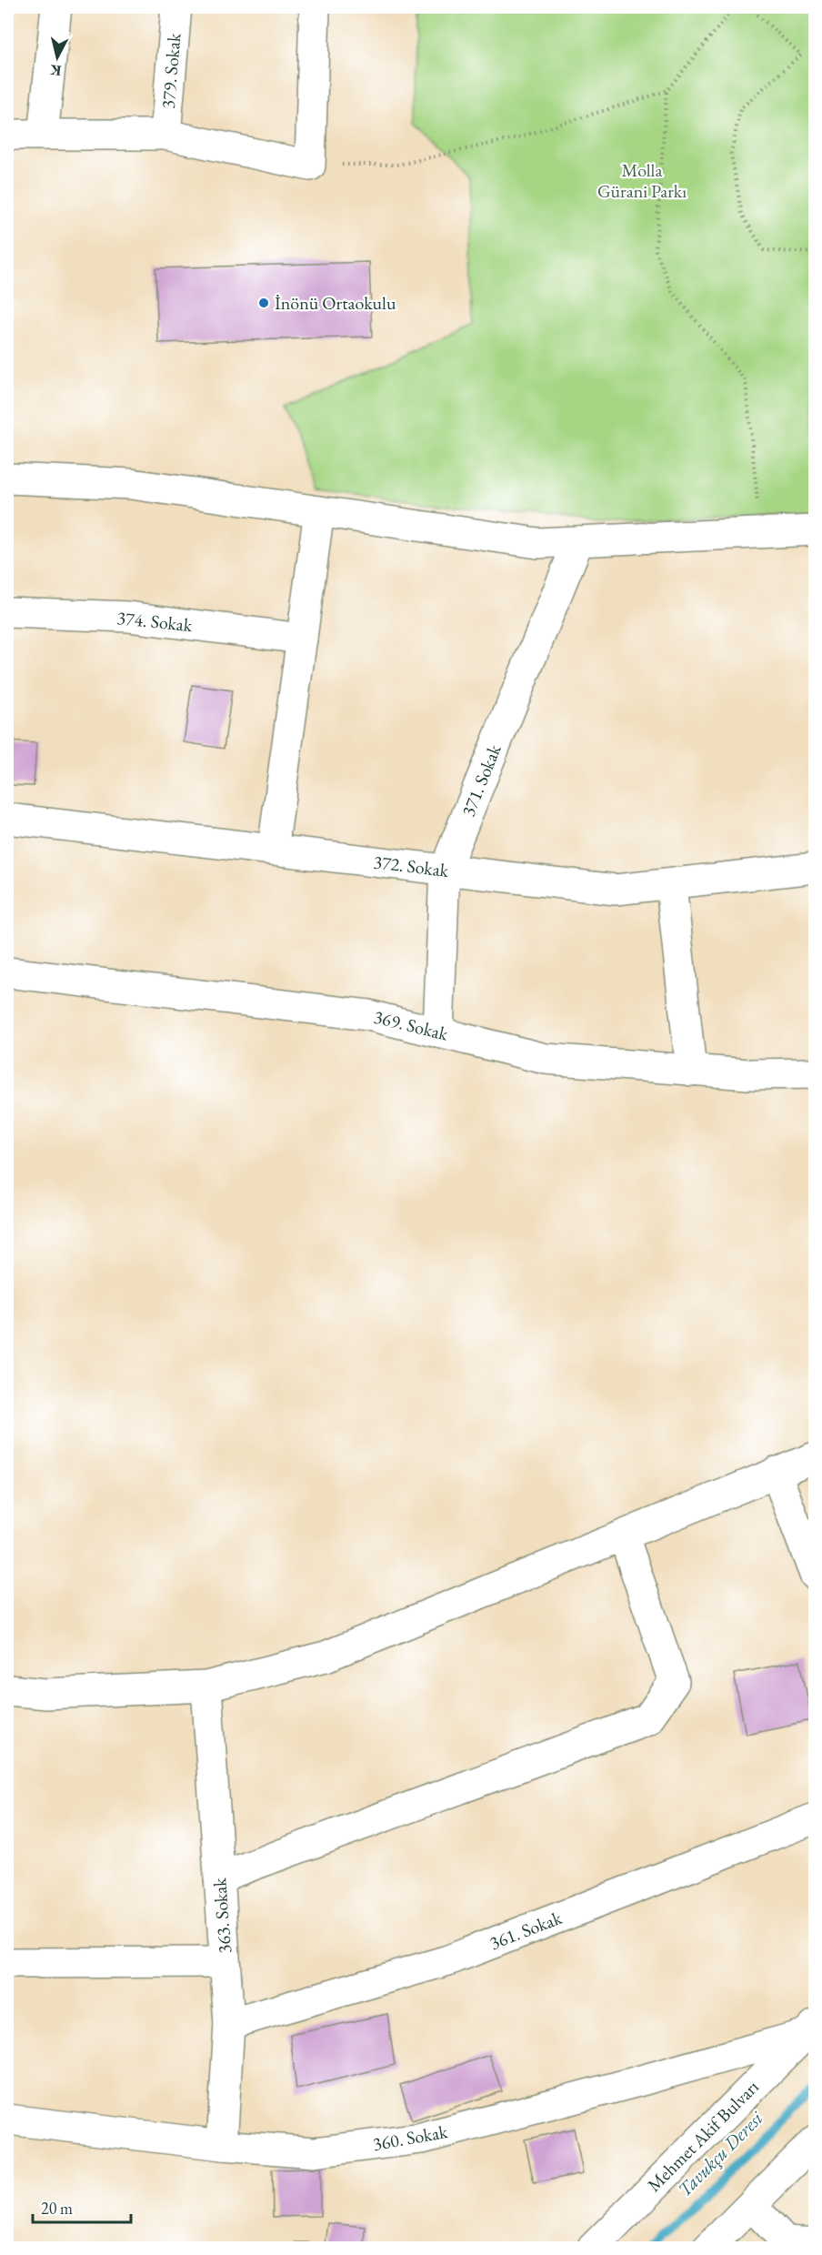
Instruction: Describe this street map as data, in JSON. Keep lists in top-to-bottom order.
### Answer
{
  "streets": {
    "street": [
      "379. Sokak",
      "374. Sokak",
      "371. Sokak",
      "372. Sokak",
      "369. Sokak",
      "363. Sokak",
      "361. Sokak",
      "Mehmet Akif Bulvarı",
      "360. Sokak"
    ]
  },
  "crossings": [
    ["371. Sokak", "372. Sokak"],
    ["371. Sokak", "369. Sokak"],
    ["363. Sokak", "361. Sokak"],
    ["363. Sokak", "360. Sokak"],
    ["Mehmet Akif Bulvarı", "360. Sokak"]
  ],
  "water": ["Tavukçu Deresi"],
  "parks": ["Molla Gürani Parkı"],
  "places": ["İnönü Ortaokulu"],
  "scale_bar": "20 m",
  "north": "bottom"
}
